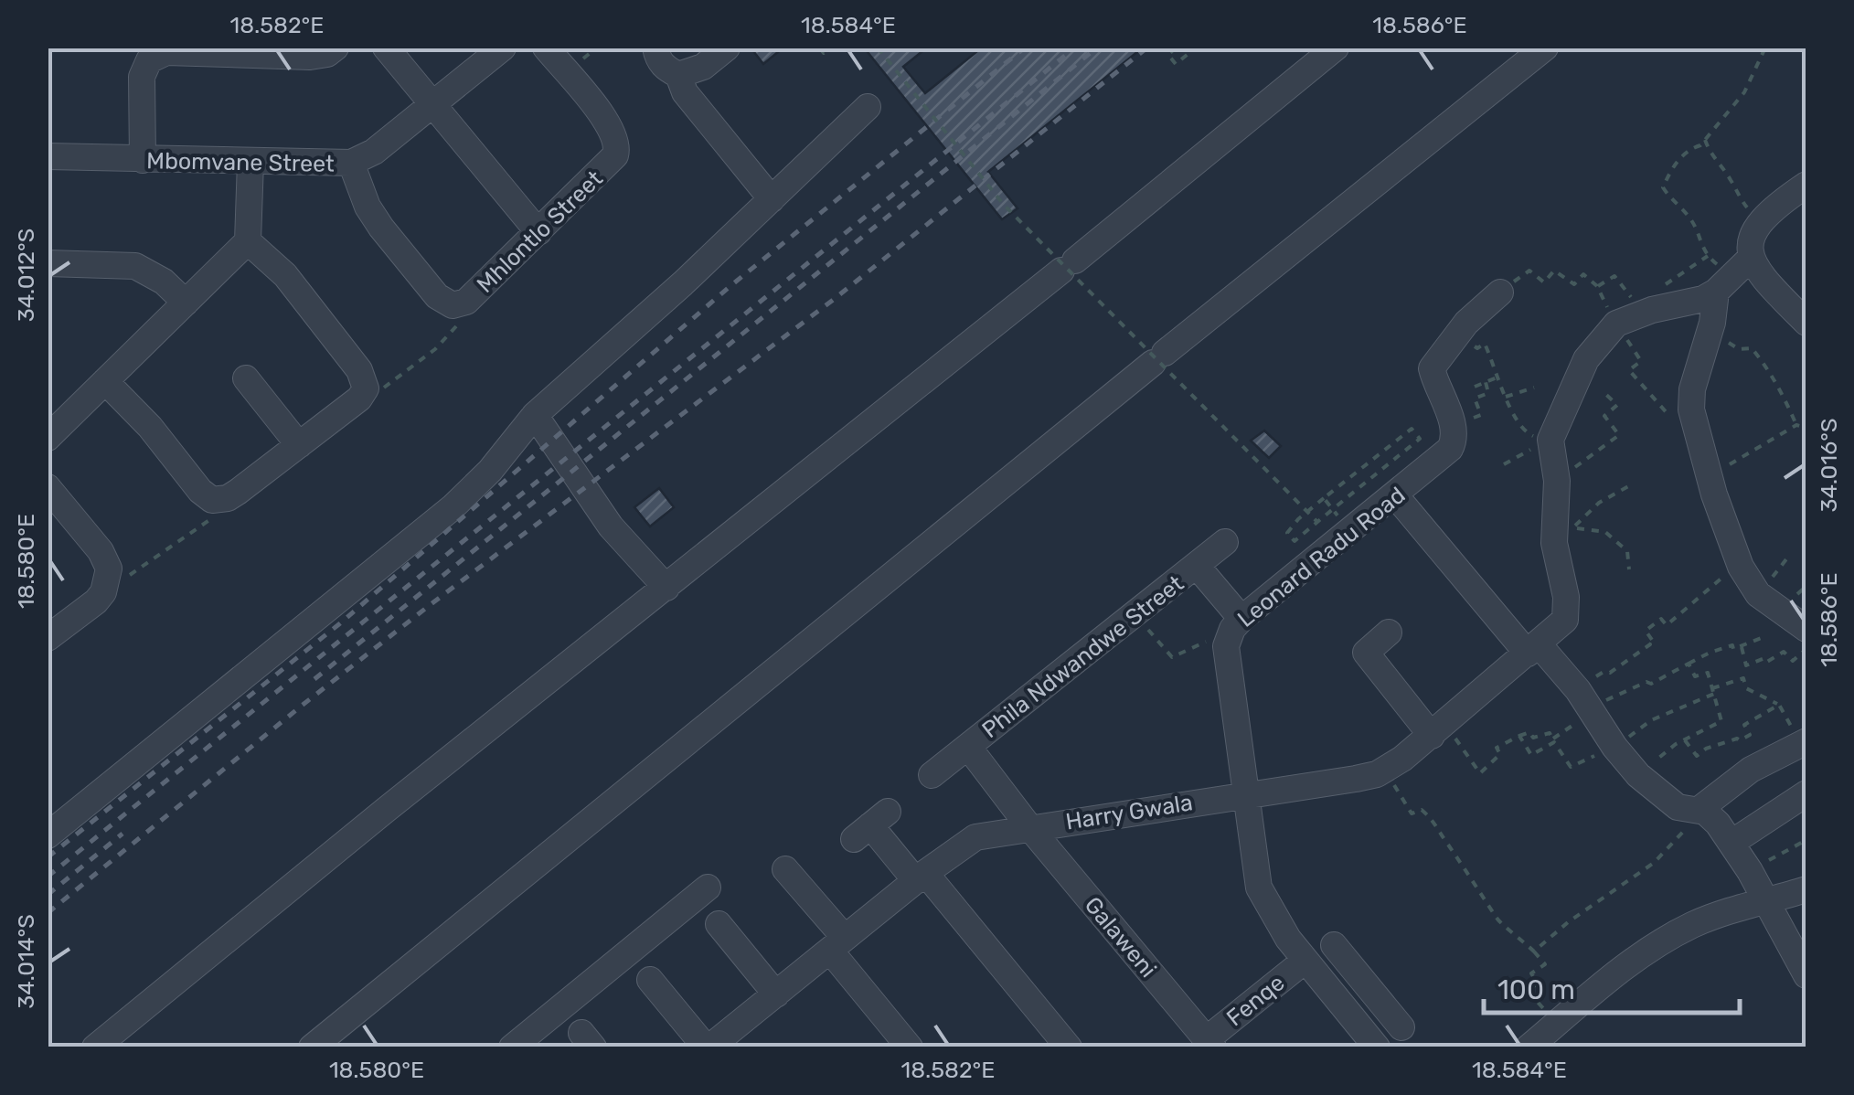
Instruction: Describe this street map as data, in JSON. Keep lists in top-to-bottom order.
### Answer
{
  "streets": {
    "street": [
      "Mbomvane Street",
      "Mhlontlo Street",
      "Leonard Radu Road",
      "Phila Ndwandwe Street",
      "Harry Gwala",
      "Galaweni",
      "Fenqe"
    ]
  },
  "crossings": [
    ["Mbomvane Street", "Mhlontlo Street"],
    ["Leonard Radu Road", "Phila Ndwandwe Street"],
    ["Leonard Radu Road", "Harry Gwala"],
    ["Leonard Radu Road", "Fenqe"],
    ["Phila Ndwandwe Street", "Harry Gwala"],
    ["Phila Ndwandwe Street", "Galaweni"],
    ["Harry Gwala", "Galaweni"],
    ["Galaweni", "Fenqe"]
  ],
  "scale_bar": "100 m",
  "coordinates": [
    "18.582°E",
    "18.584°E",
    "18.586°E",
    "34.012°S",
    "34.016°S",
    "18.580°E",
    "34.014°S"
  ]
}
